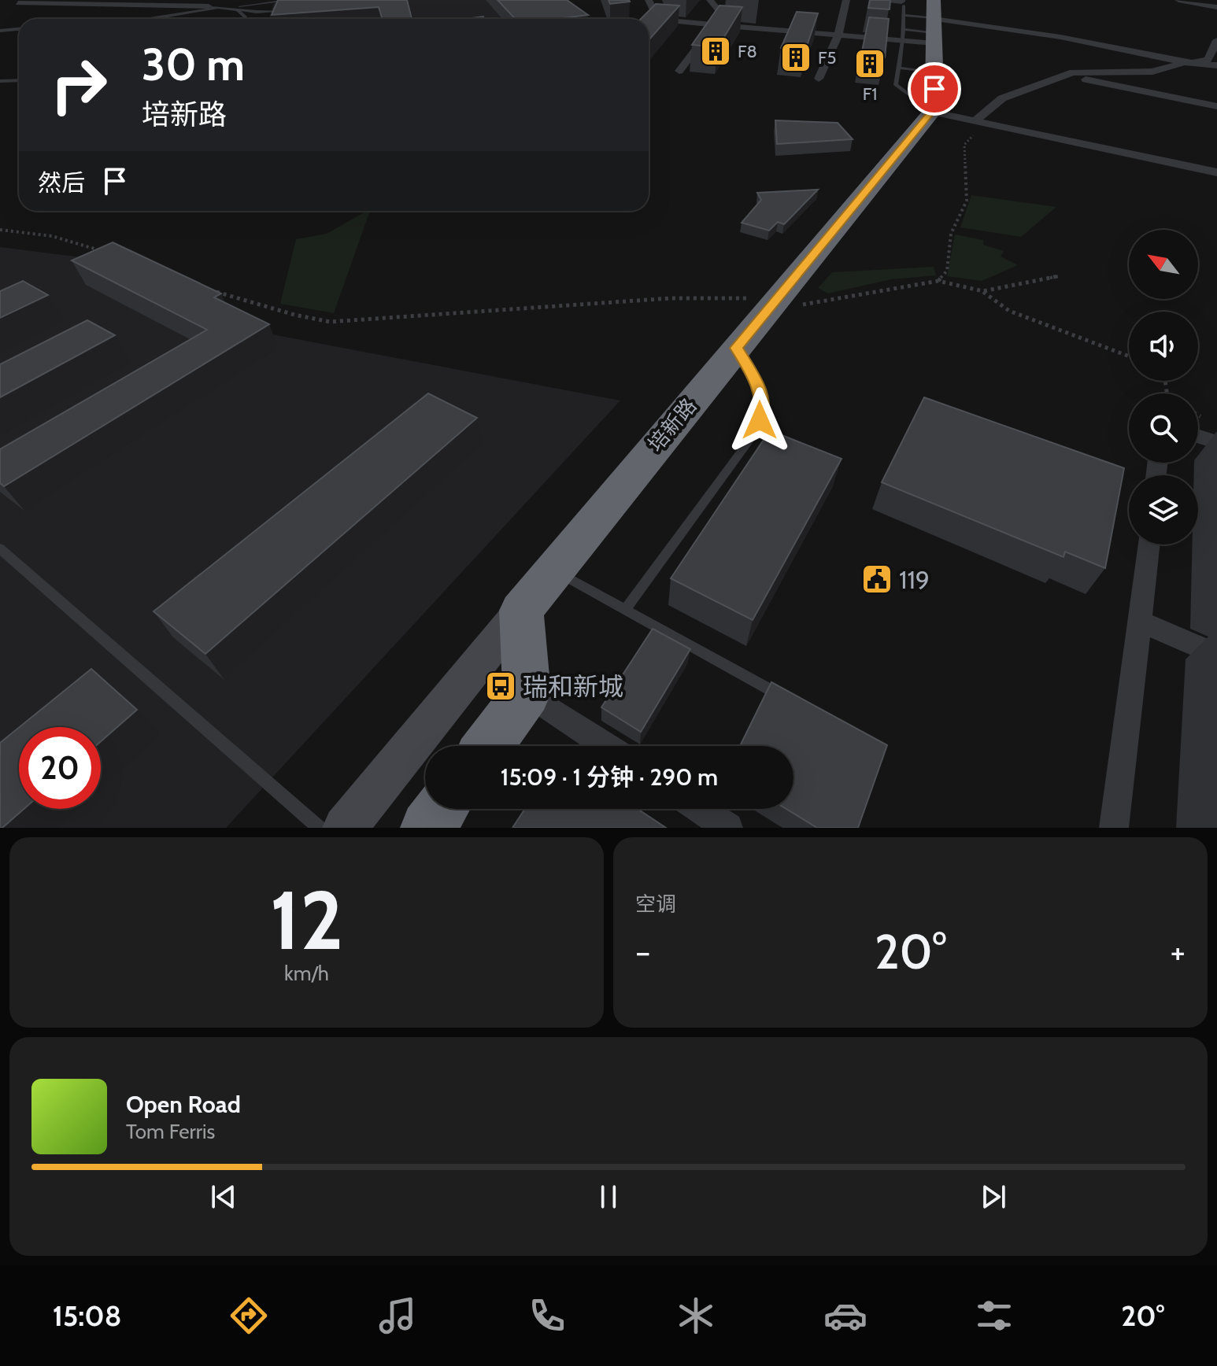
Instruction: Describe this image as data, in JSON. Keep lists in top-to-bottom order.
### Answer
{
  "streets": {
    "highway": ["培新路"]
  },
  "places": {
    "building": ["F8", "F5", "F1"],
    "public building": ["119"],
    "bus stop": ["瑞和新城"]
  },
  "north": "top left",
  "page": {
    "turn": ["30 m", "培新路"],
    "then": "然后",
    "limit": "20",
    "trip": "15:09 · 1 分钟 · 290 m",
    "tile": [
      ["12", "km/h"],
      "空调"
    ],
    "heat": ["−", "20°", "+"],
    "song": ["Open Road", "Tom Ferris"],
    "tabs": ["15:08", "20°"]
  }
}
